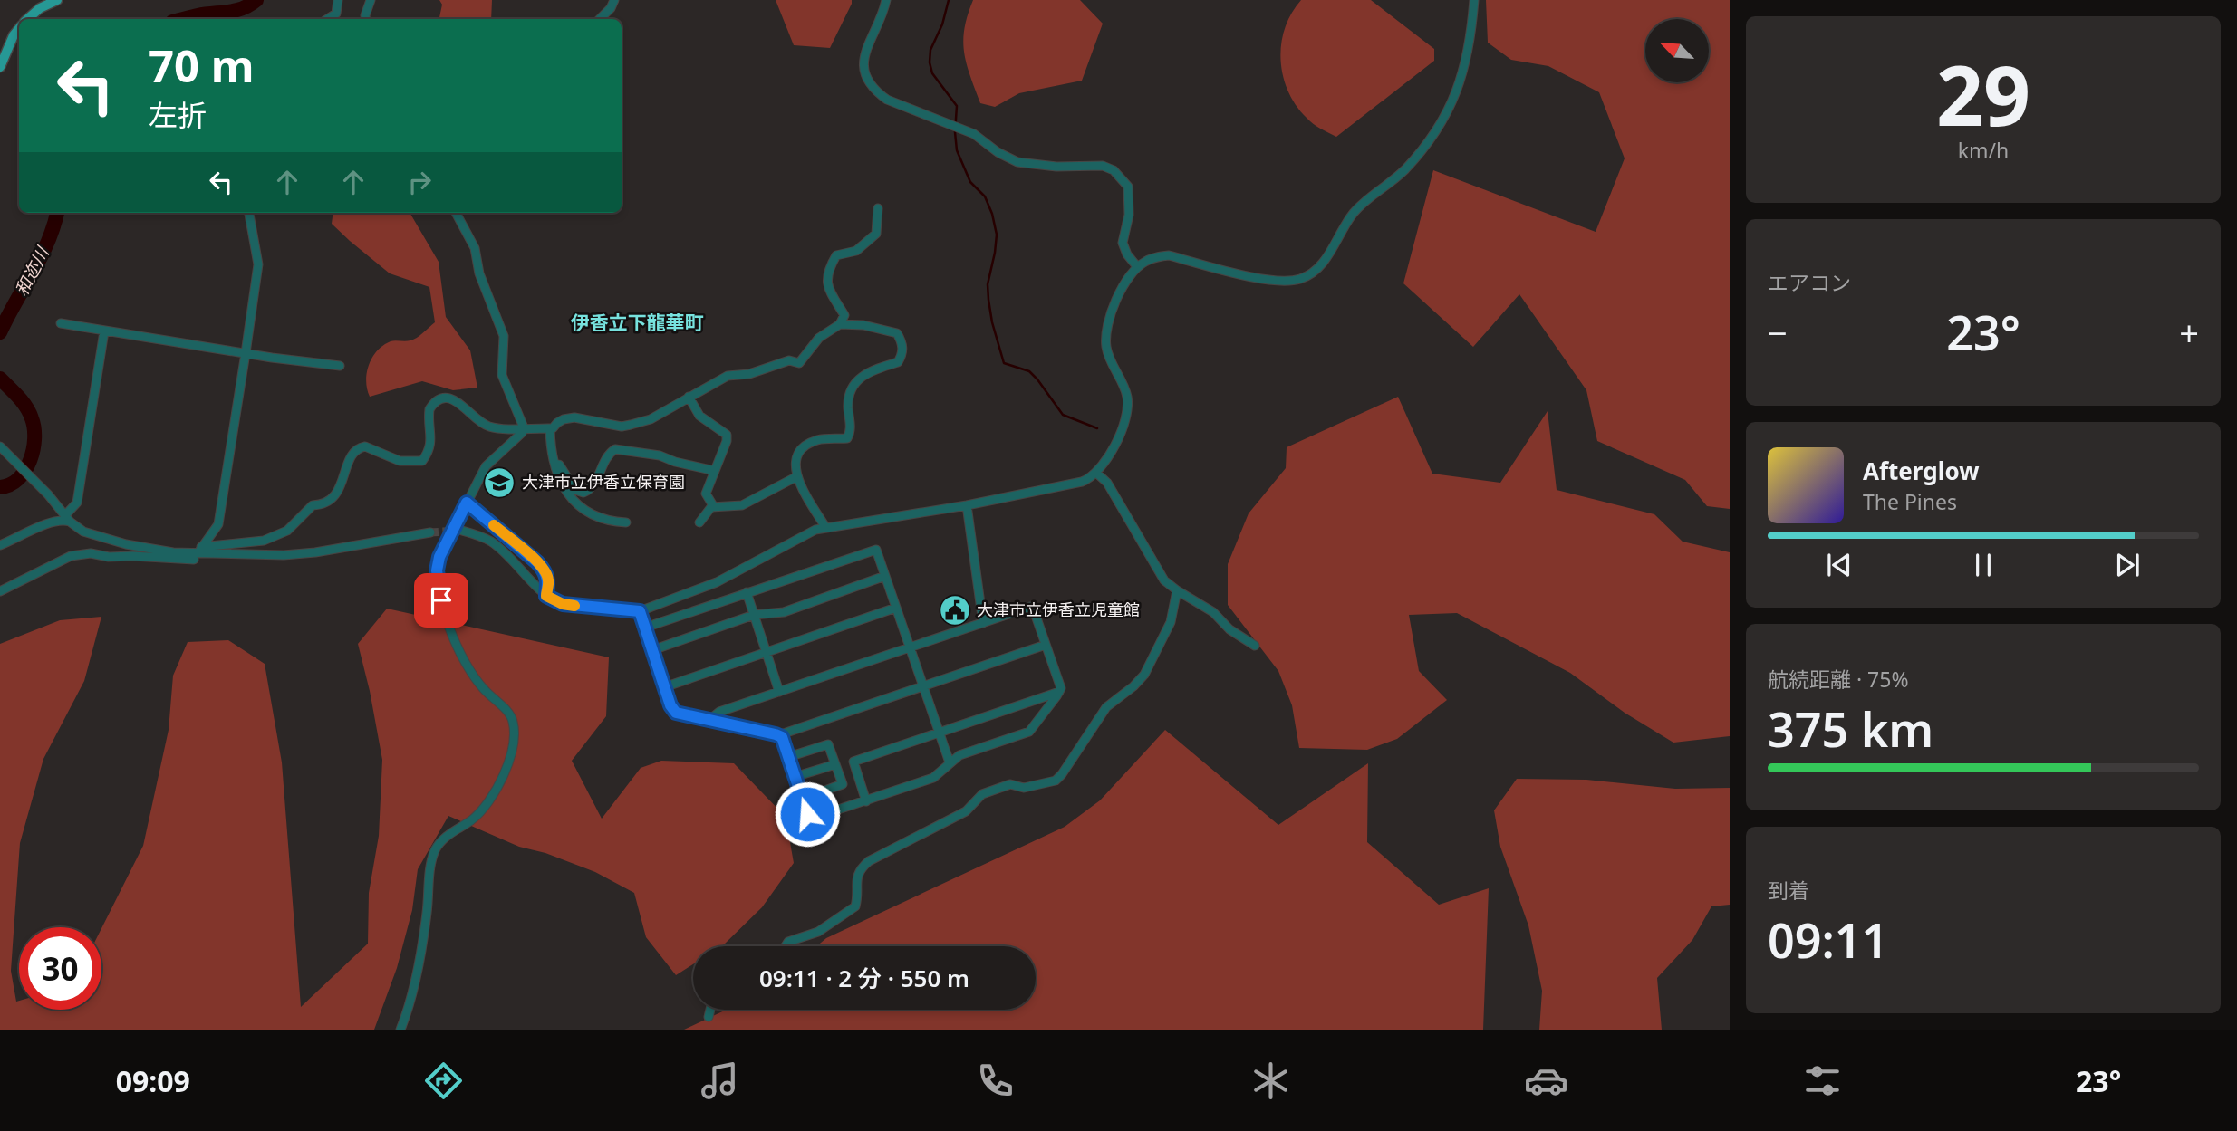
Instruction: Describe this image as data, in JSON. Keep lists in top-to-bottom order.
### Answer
{
  "districts": ["伊香立下龍華町"],
  "water": ["和迩川"],
  "places": {
    "school or university": ["大津市立伊香立保育園"],
    "public building": ["大津市立伊香立児童館"]
  },
  "north": "top left",
  "page": {
    "tile": [
      ["29", "km/h"],
      "エアコン",
      ["航続距離 · 75%", "375 km"],
      ["到着", "09:11"]
    ],
    "turn": ["70 m", "左折"],
    "heat": ["−", "23°", "+"],
    "song": ["Afterglow", "The Pines"],
    "limit": "30",
    "trip": "09:11 · 2 分 · 550 m",
    "tabs": ["09:09", "23°"]
  }
}
